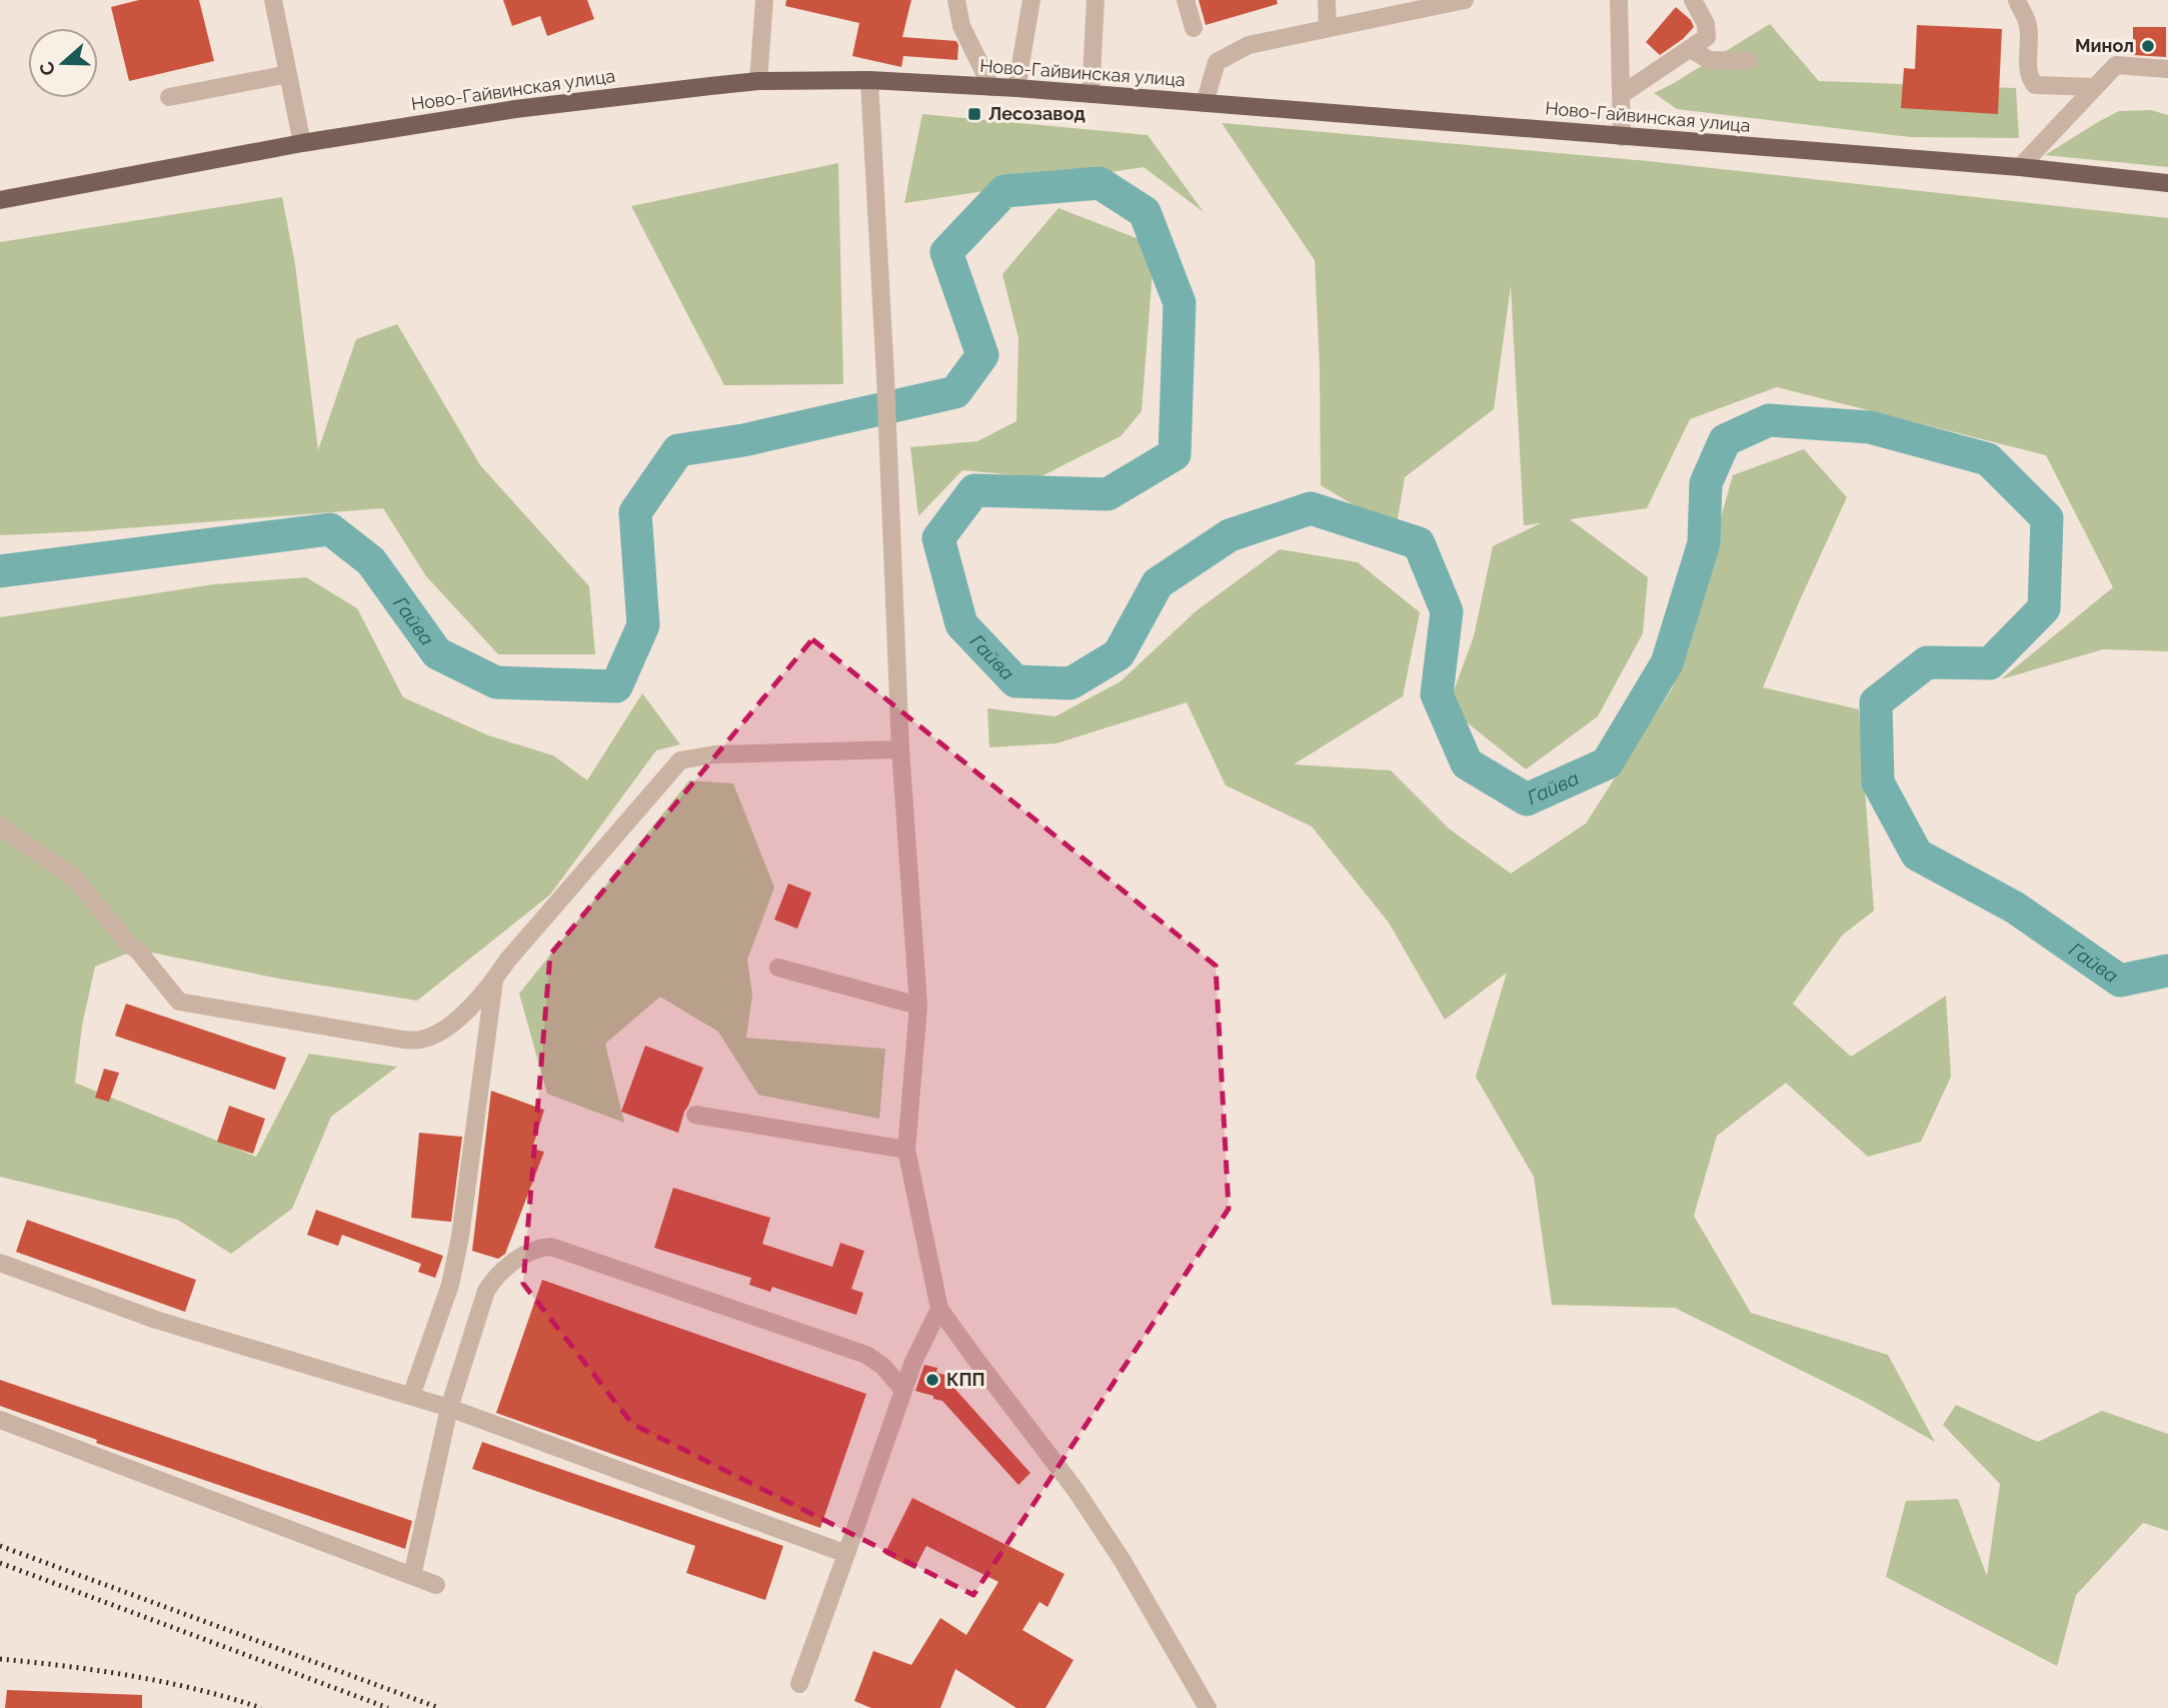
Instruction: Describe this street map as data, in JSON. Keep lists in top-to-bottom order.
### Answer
{
  "streets": {
    "main road": ["Ново-Гайвинская улица"]
  },
  "water": ["Гайва"],
  "places": {
    "other": ["Минол", "КПП"],
    "transit": ["Лесозавод"]
  },
  "north": "left"
}
